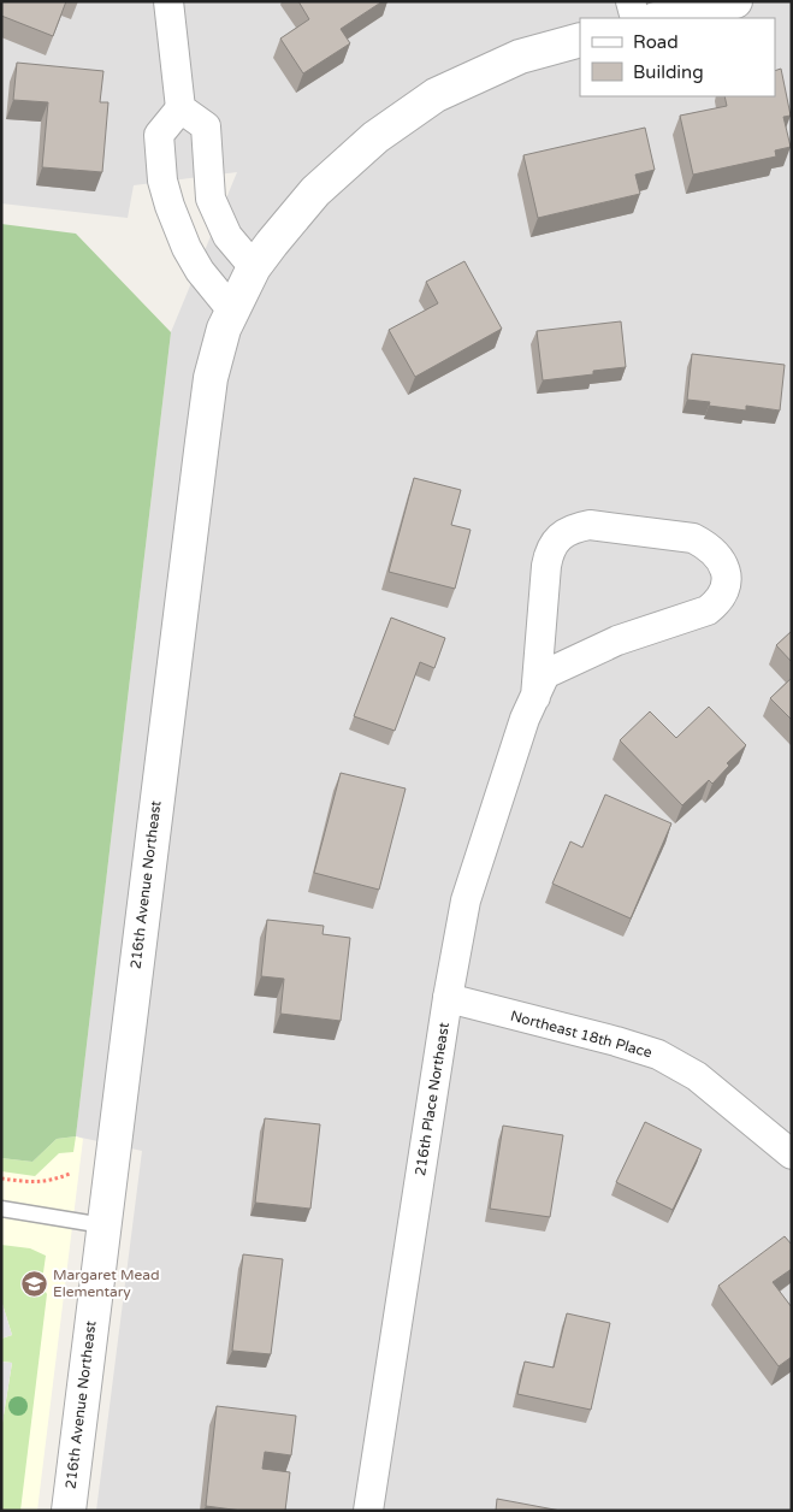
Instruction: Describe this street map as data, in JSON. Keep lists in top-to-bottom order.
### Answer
{
  "streets": {
    "street": ["216th Avenue Northeast", "Northeast 18th Place", "216th Place Northeast"]
  },
  "crossings": [
    ["Northeast 18th Place", "216th Place Northeast"]
  ],
  "places": {
    "school or university": ["Margaret Mead Elementary"]
  },
  "legend": ["Road", "Building"]
}
